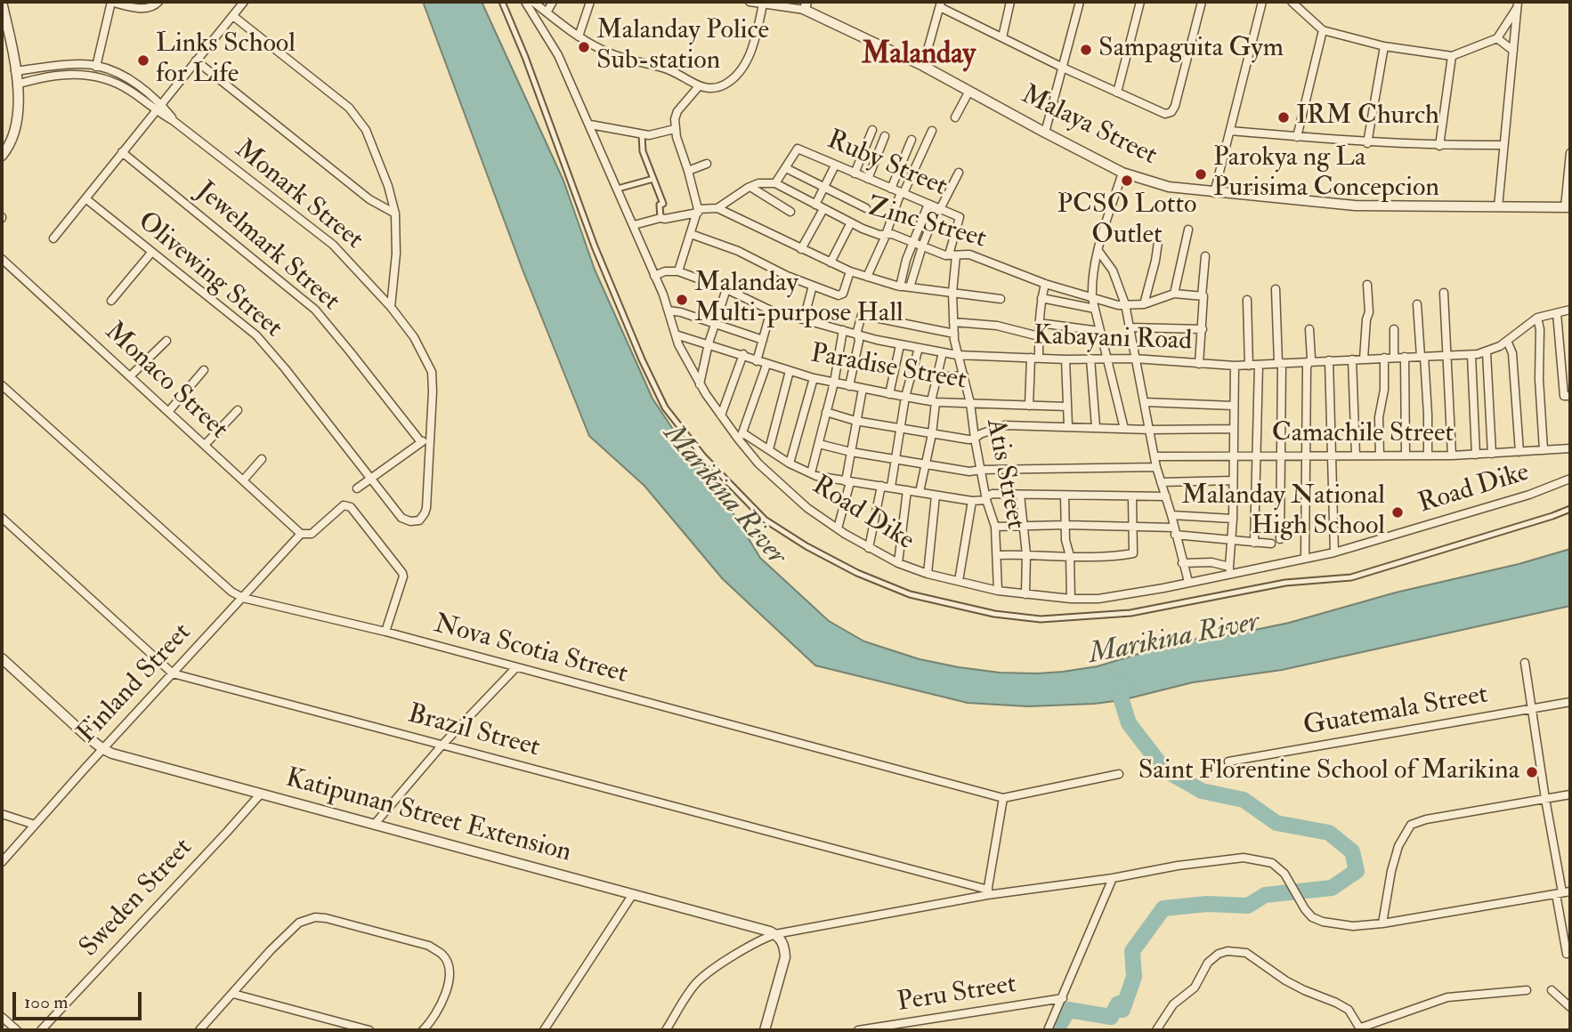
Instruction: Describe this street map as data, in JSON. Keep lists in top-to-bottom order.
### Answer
{
  "streets": {
    "street": [
      "Malaya Street",
      "Ruby Street",
      "Monark Street",
      "Zinc Street",
      "Jewelmark Street",
      "Olivewing Street",
      "Kabayani Road",
      "Paradise Street",
      "Monaco Street",
      "Camachile Street",
      "Atis Street",
      "Road Dike",
      "Nova Scotia Street",
      "Finland Street",
      "Guatemala Street",
      "Brazil Street",
      "Katipunan Street Extension",
      "Sweden Street",
      "Peru Street"
    ]
  },
  "crossings": [
    ["Ruby Street", "Atis Street"],
    ["Monark Street", "Olivewing Street"],
    ["Zinc Street", "Atis Street"],
    ["Kabayani Road", "Atis Street"],
    ["Paradise Street", "Atis Street"],
    ["Paradise Street", "Road Dike"],
    ["Monaco Street", "Finland Street"],
    ["Atis Street", "Road Dike"],
    ["Nova Scotia Street", "Finland Street"],
    ["Finland Street", "Brazil Street"],
    ["Finland Street", "Katipunan Street Extension"],
    ["Katipunan Street Extension", "Sweden Street"]
  ],
  "districts": ["Malanday"],
  "water": ["Marikina River"],
  "places": [
    "Malanday Police Sub-station",
    "Sampaguita Gym",
    "Links School for Life",
    "IRM Church",
    "Parokya ng La Purisima Concepcion",
    "PCSO Lotto Outlet",
    "Malanday Multi-purpose Hall",
    "Malanday National High School",
    "Saint Florentine School of Marikina"
  ],
  "scale_bar": "100 m"
}
